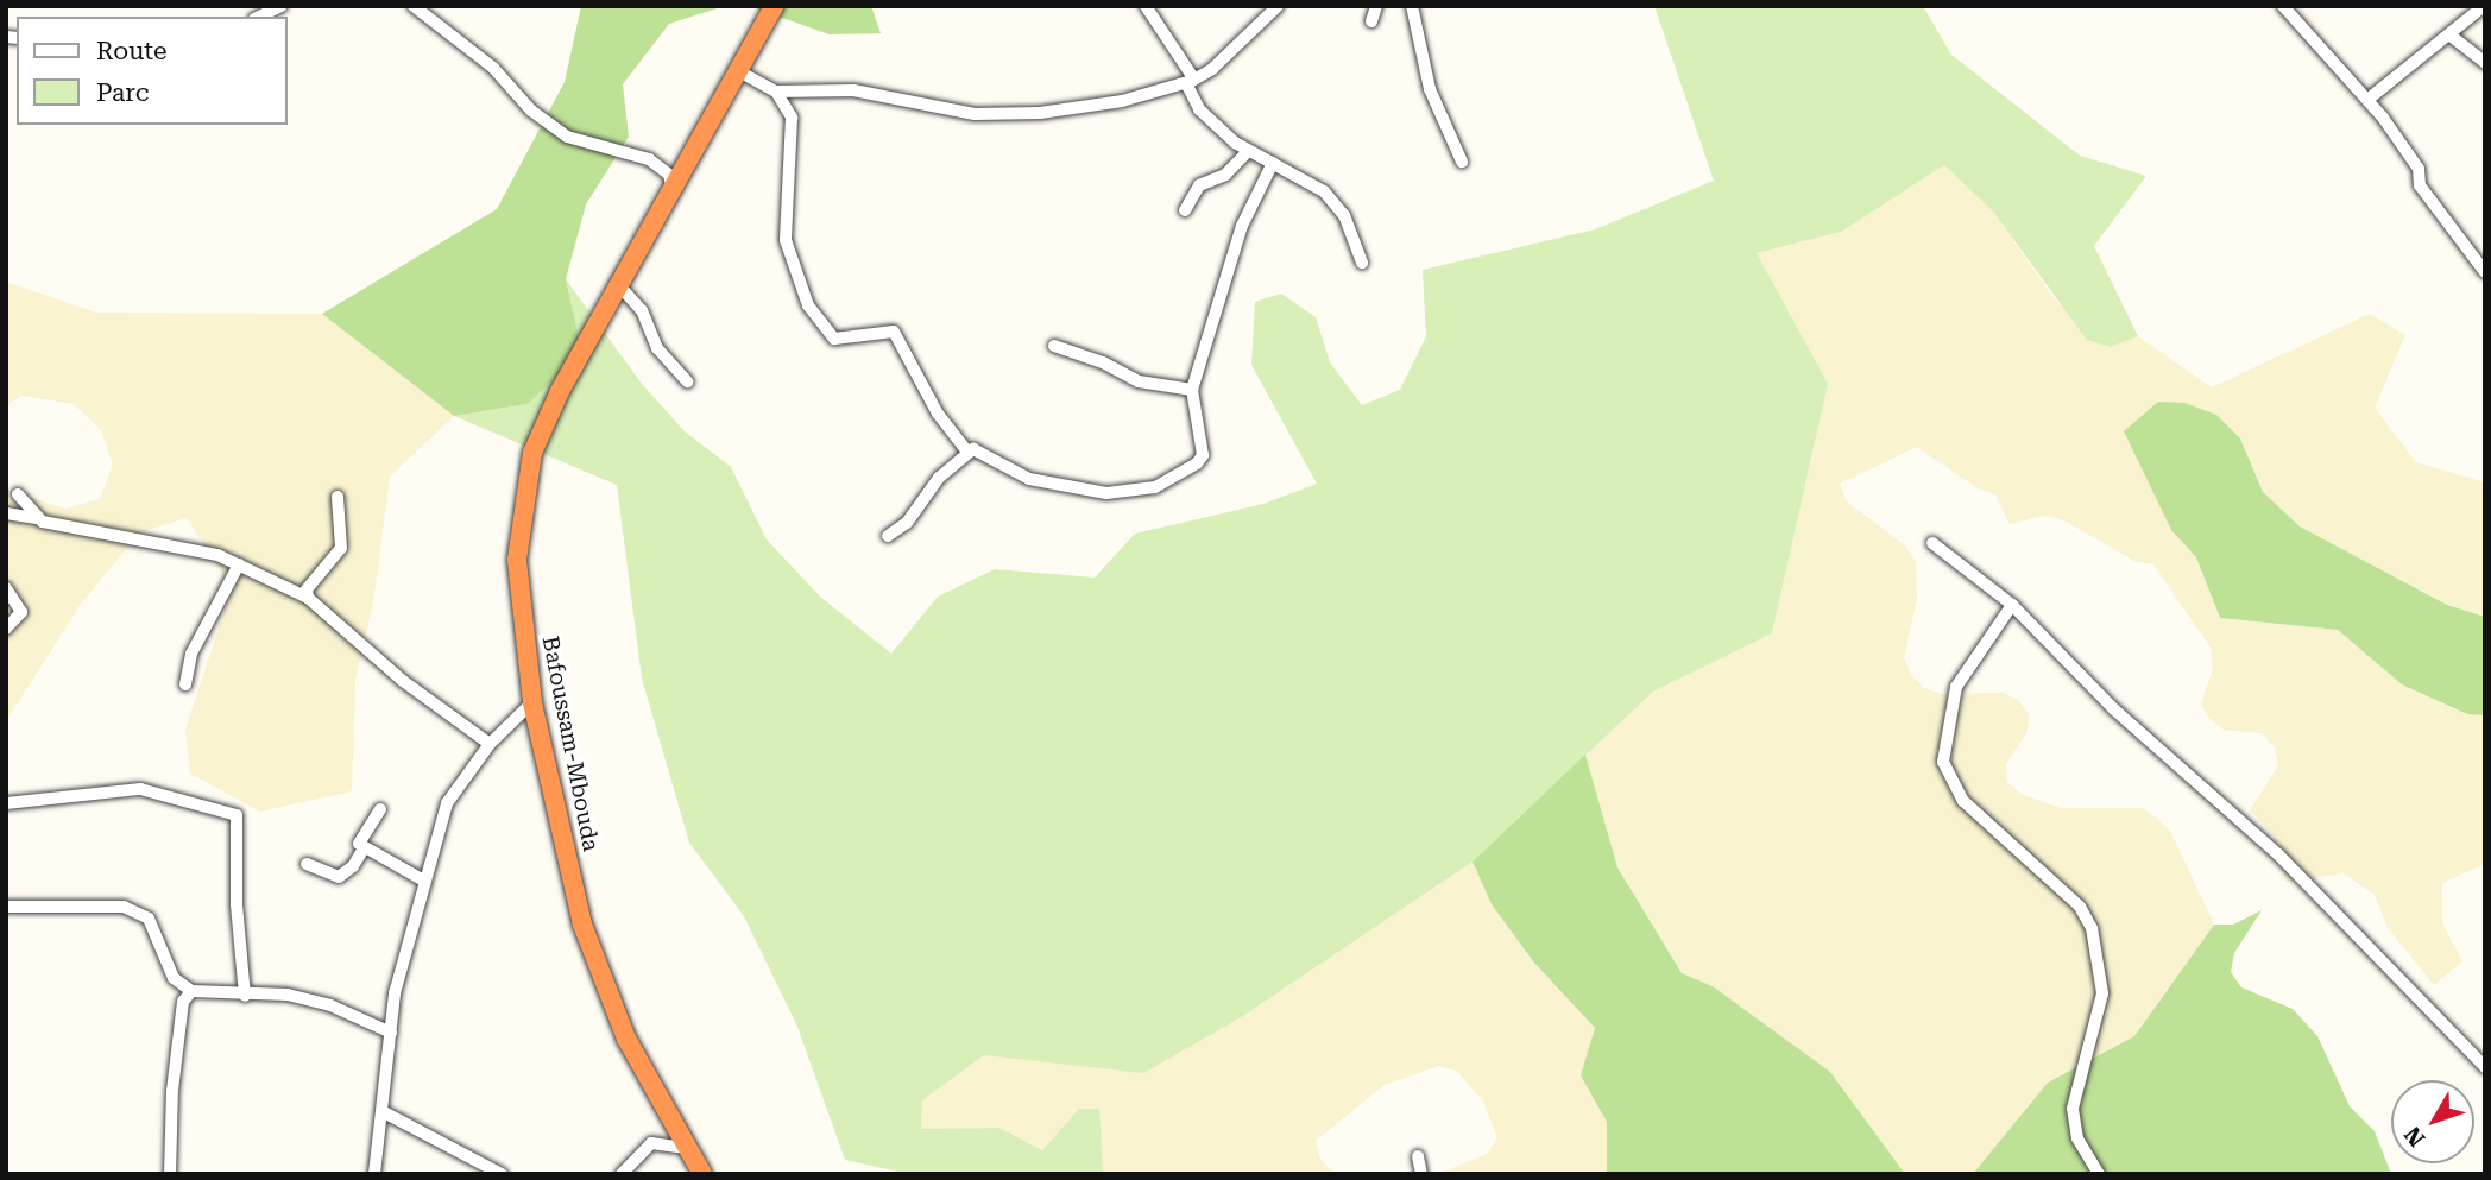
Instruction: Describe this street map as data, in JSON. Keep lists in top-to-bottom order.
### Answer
{
  "streets": {
    "highway": ["Bafoussam-Mbouda"]
  },
  "legend": ["Route", "Parc"],
  "north": "bottom left"
}
